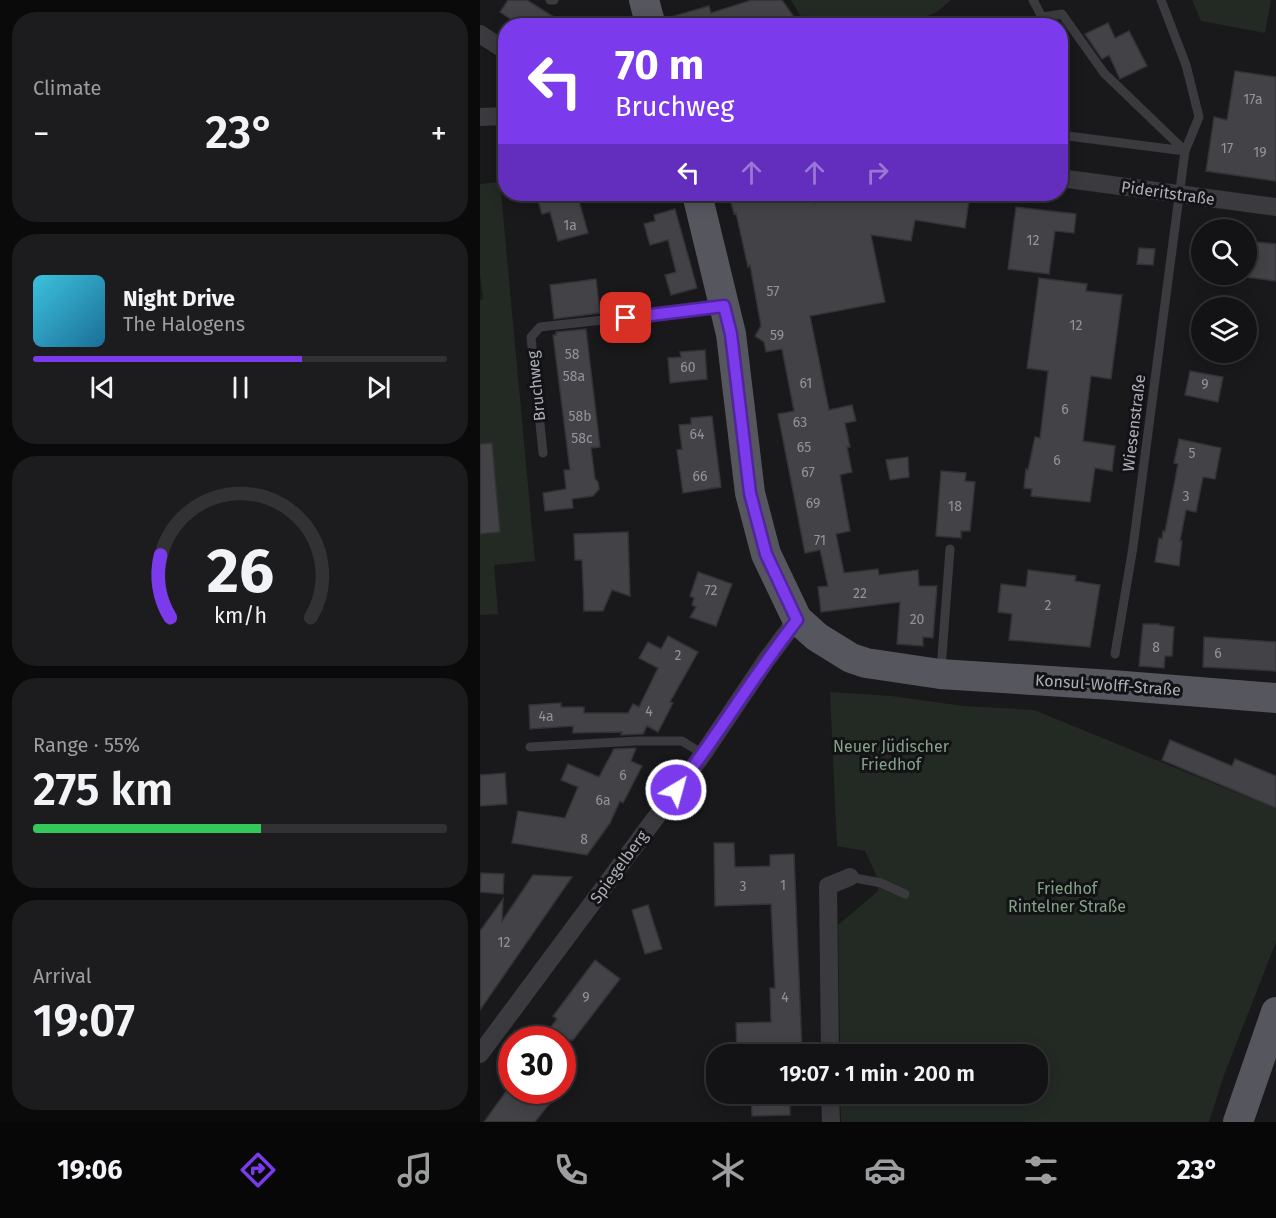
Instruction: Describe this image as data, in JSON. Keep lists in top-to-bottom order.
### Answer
{
  "streets": {
    "main road": ["Konsul-Wolff-Straße"],
    "street": ["Pideritstraße", "Spiegelberg"],
    "lane": ["Bruchweg", "Wiesenstraße"]
  },
  "crossings": [
    ["Pideritstraße", "Wiesenstraße"],
    ["Konsul-Wolff-Straße", "Spiegelberg"]
  ],
  "parks": ["Neuer Jüdischer Friedhof", "Friedhof Rintelner Straße"],
  "house_numbers": [
    "17a",
    "17",
    "19",
    "1a",
    "12",
    "57",
    "12",
    "59",
    "58",
    "60",
    "58a",
    "61",
    "9",
    "6",
    "58b",
    "63",
    "64",
    "58c",
    "65",
    "5",
    "6",
    "67",
    "66",
    "3",
    "69",
    "18",
    "71",
    "72",
    "22",
    "2",
    "20",
    "8",
    "6",
    "2",
    "4",
    "4a",
    "6",
    "6a",
    "8",
    "1",
    "3",
    "12",
    "9",
    "4"
  ],
  "page": {
    "tile": [
      "Climate",
      ["Range · 55%", "275 km"],
      ["Arrival", "19:07"]
    ],
    "turn": ["70 m", "Bruchweg"],
    "heat": ["−", "23°", "+"],
    "song": ["Night Drive", "The Halogens"],
    "limit": "30",
    "trip": "19:07 · 1 min · 200 m",
    "tabs": ["19:06", "23°"],
    "gauge": ["26", "km/h"]
  }
}
